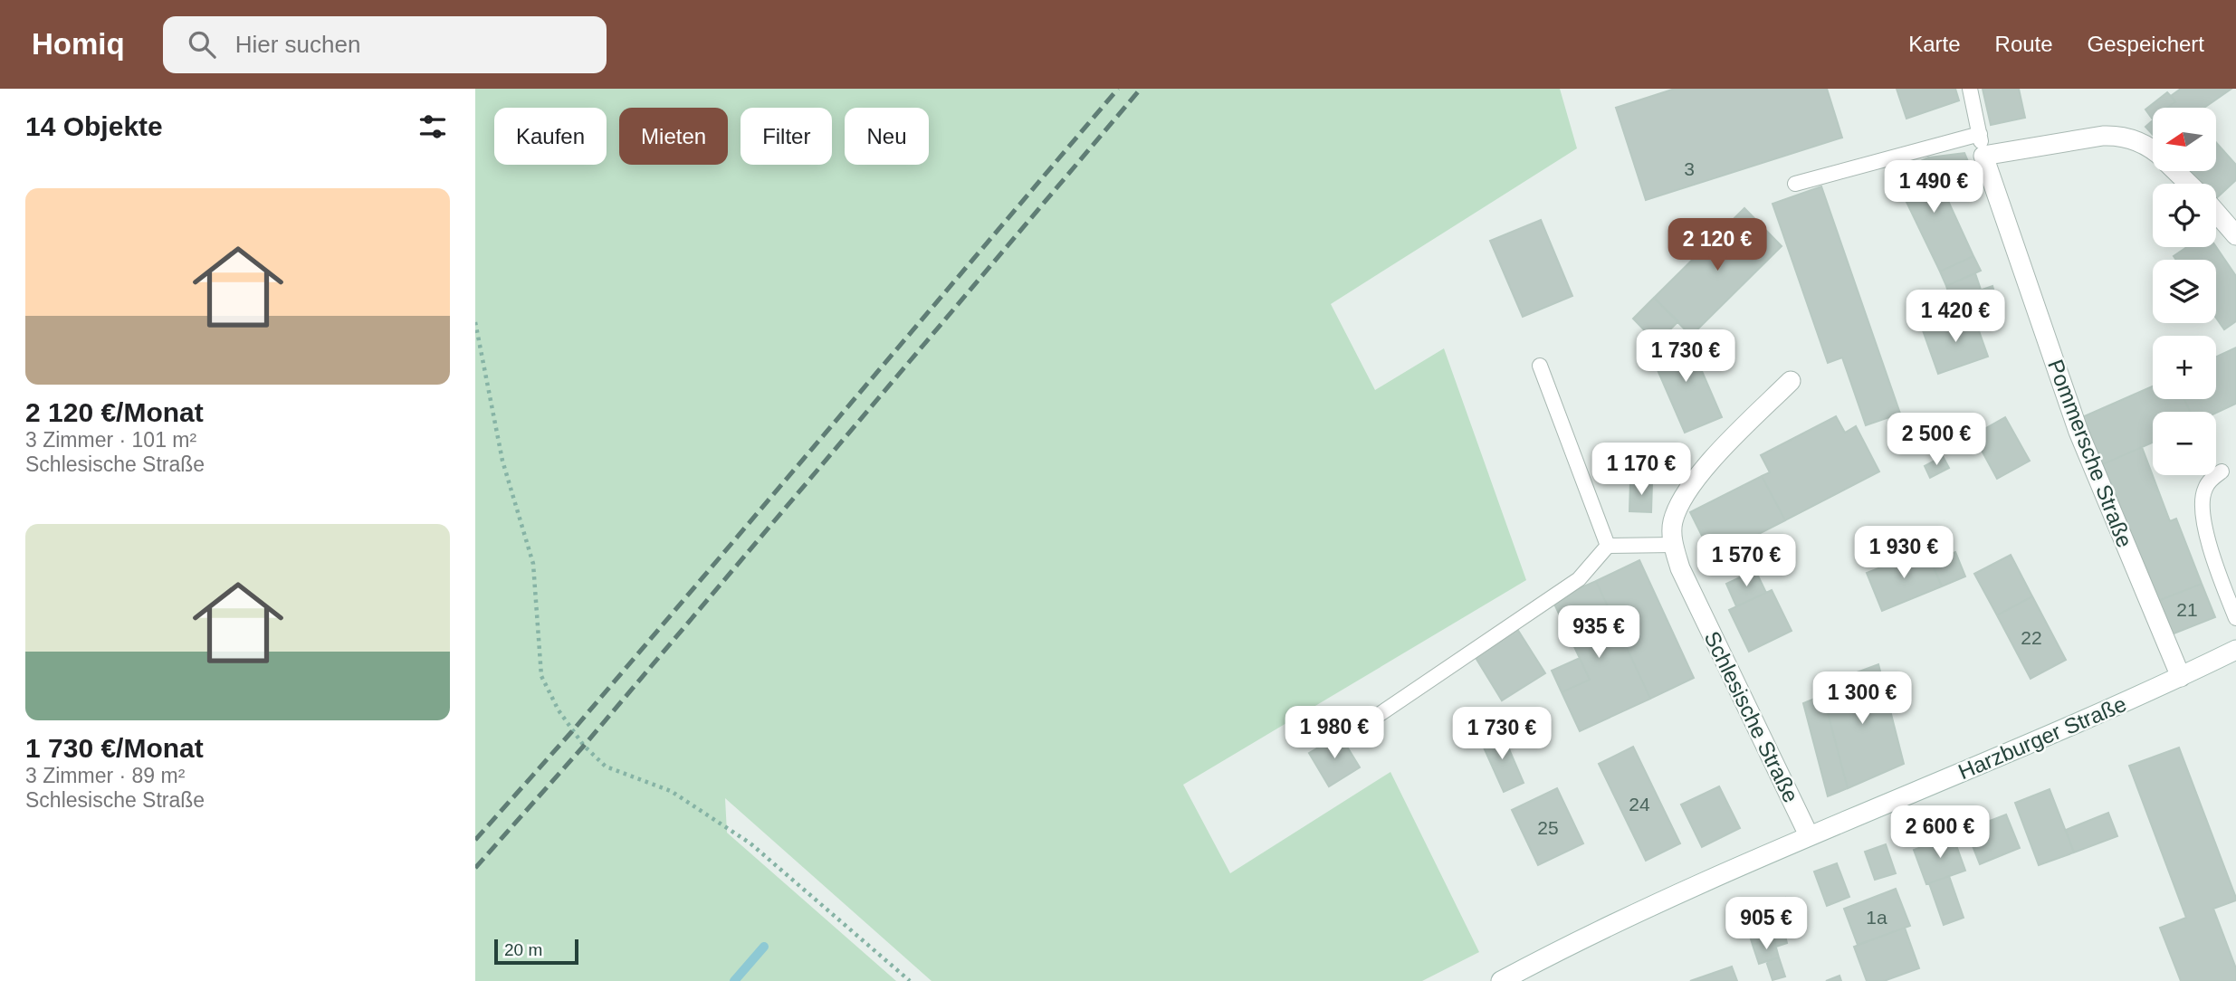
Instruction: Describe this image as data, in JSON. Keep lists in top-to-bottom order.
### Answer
{
  "streets": {
    "street": ["Pommersche Straße", "Schlesische Straße", "Harzburger Straße"]
  },
  "crossings": [
    ["Pommersche Straße", "Harzburger Straße"],
    ["Schlesische Straße", "Harzburger Straße"]
  ],
  "house_numbers": [
    "3",
    "21",
    "22",
    "24",
    "25",
    "1a"
  ],
  "scale_bar": "20 m",
  "north": "left",
  "page": {
    "header": "Homiq",
    "search": "Hier suchen",
    "nav": ["Karte", "Route", "Gespeichert"],
    "heading": "14 Objekte",
    "map_buttons": ["+", "−"],
    "chip": [
      "Kaufen",
      "Mieten",
      "Filter",
      "Neu"
    ],
    "price": [
      "1 490 €",
      "2 120 €",
      "1 420 €",
      "1 730 €",
      "2 500 €",
      "1 170 €",
      "1 930 €",
      "1 570 €",
      "935 €",
      "1 300 €",
      "1 980 €",
      "1 730 €",
      "2 600 €",
      "905 €"
    ],
    "list": [
      {
        "name": "2 120 €/Monat",
        "note": "3 Zimmer · 101 m² · Schlesische Straße"
      },
      {
        "name": "1 730 €/Monat",
        "note": "3 Zimmer · 89 m² · Schlesische Straße"
      }
    ],
    "scale": "20 m"
  }
}
